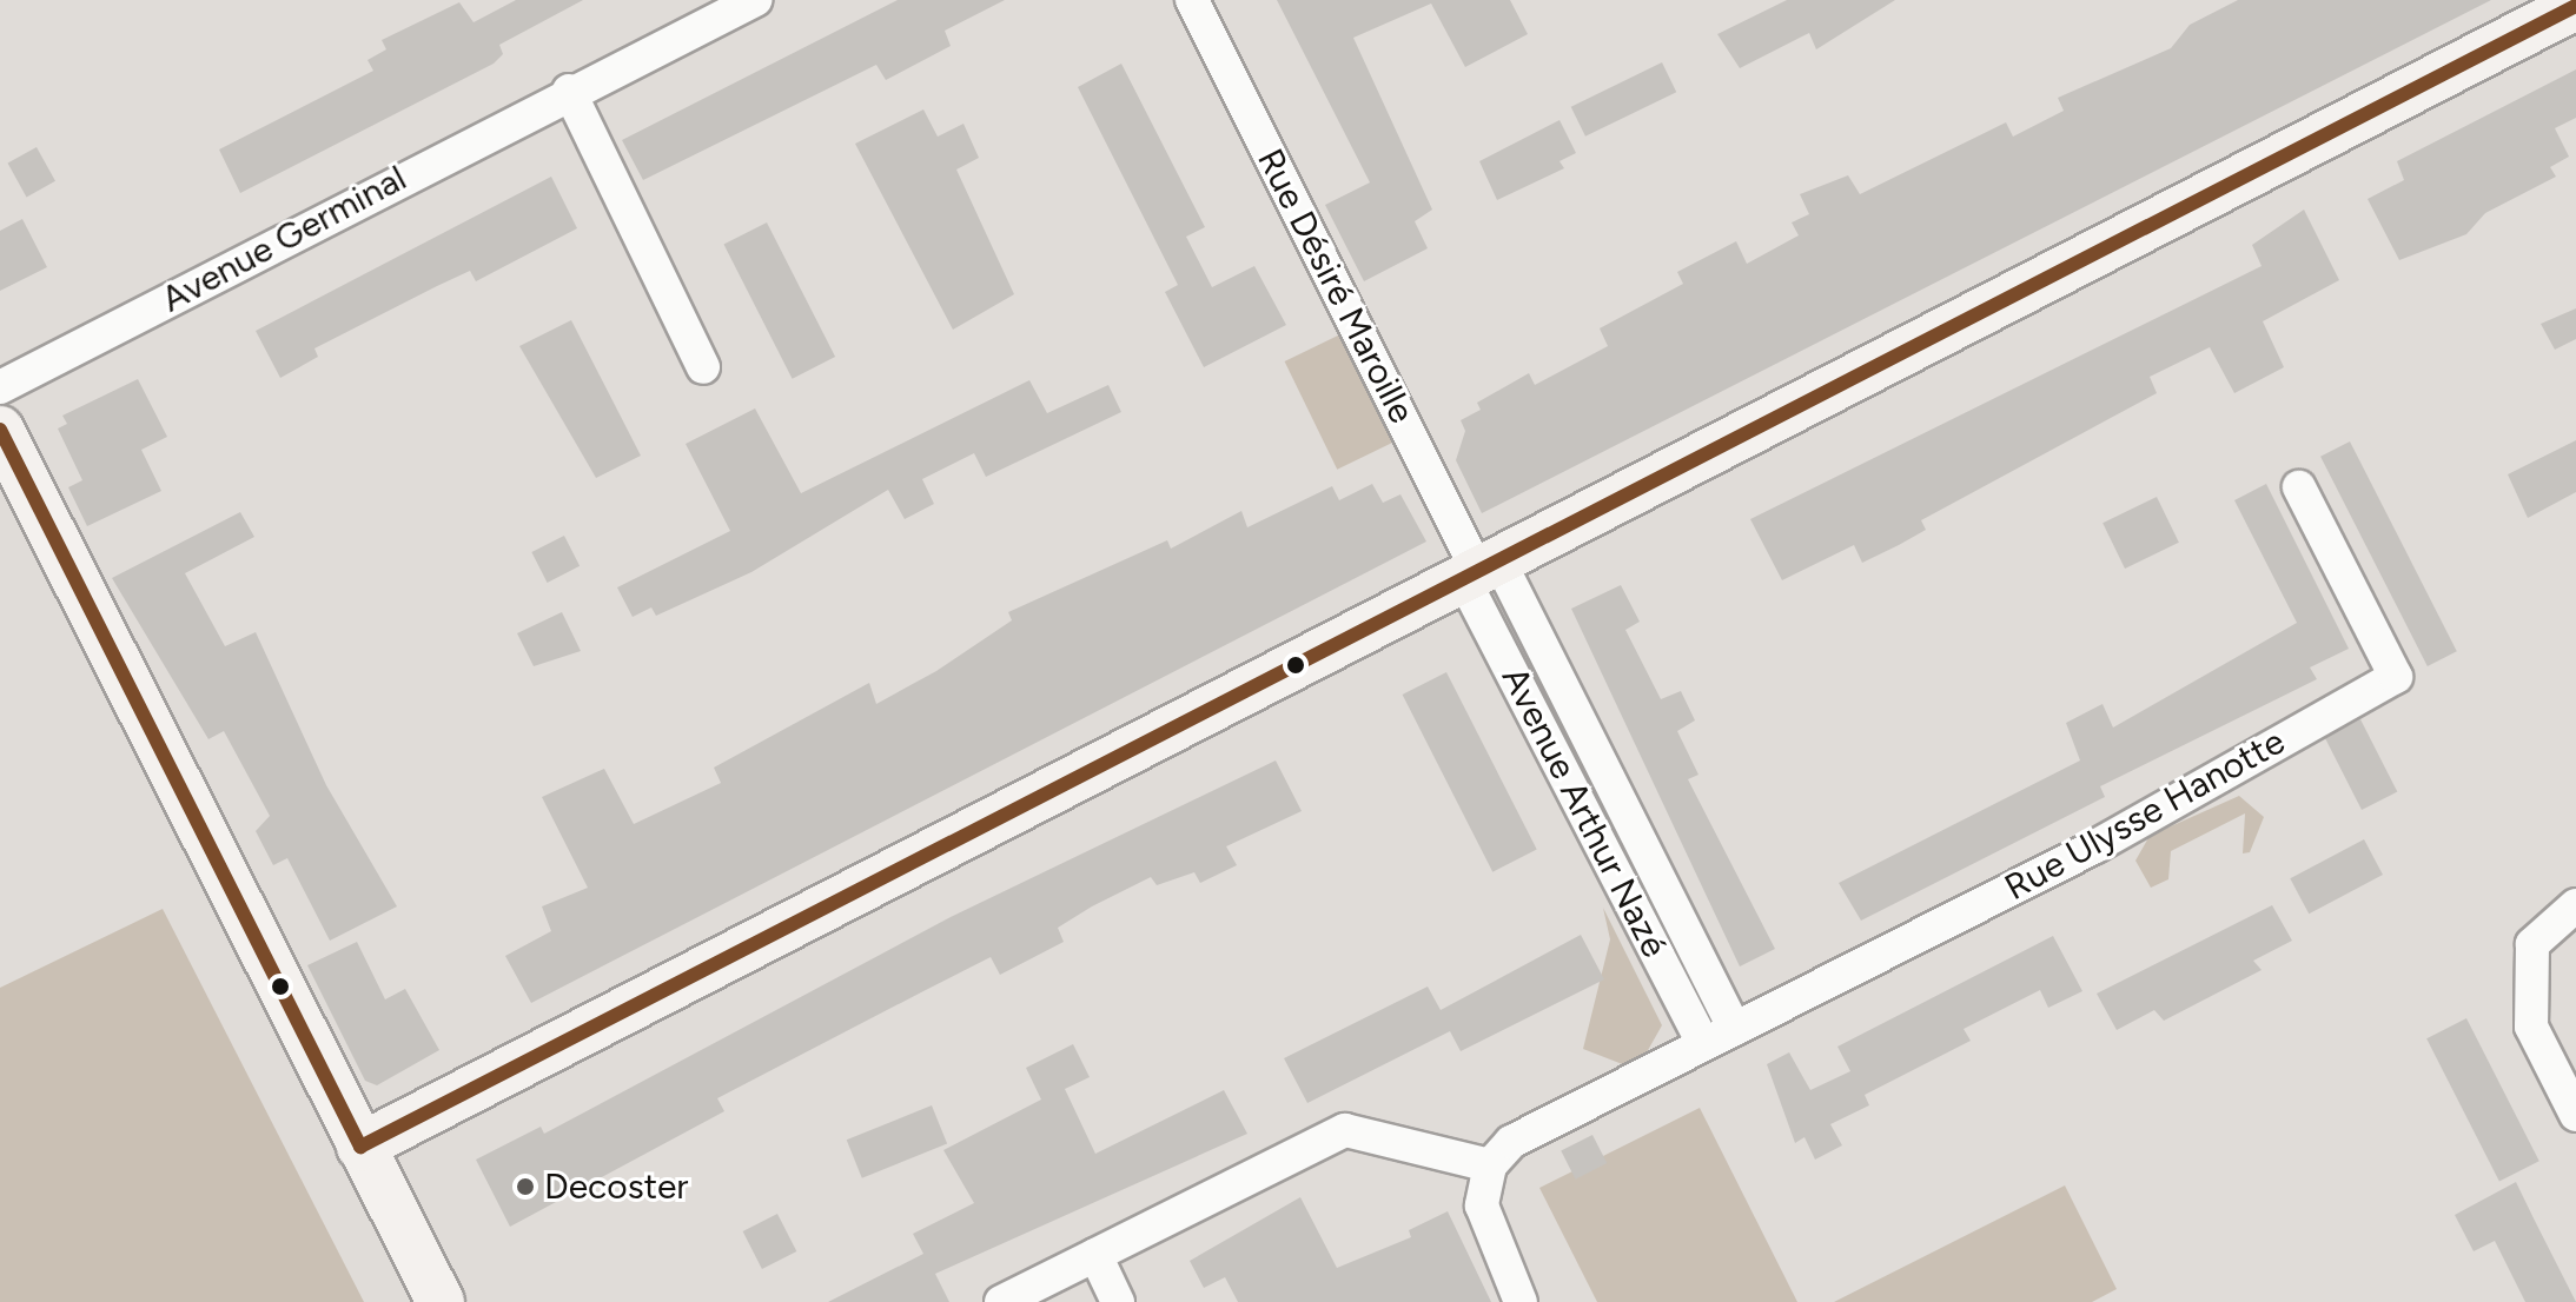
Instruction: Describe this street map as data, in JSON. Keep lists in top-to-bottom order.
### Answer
{
  "streets": {
    "street": [
      "Avenue Germinal",
      "Rue Désiré Maroille",
      "Avenue Arthur Nazé",
      "Rue Ulysse Hanotte"
    ]
  },
  "crossings": [
    ["Rue Désiré Maroille", "Avenue Arthur Nazé"],
    ["Avenue Arthur Nazé", "Rue Ulysse Hanotte"]
  ],
  "places": ["Decoster"]
}
